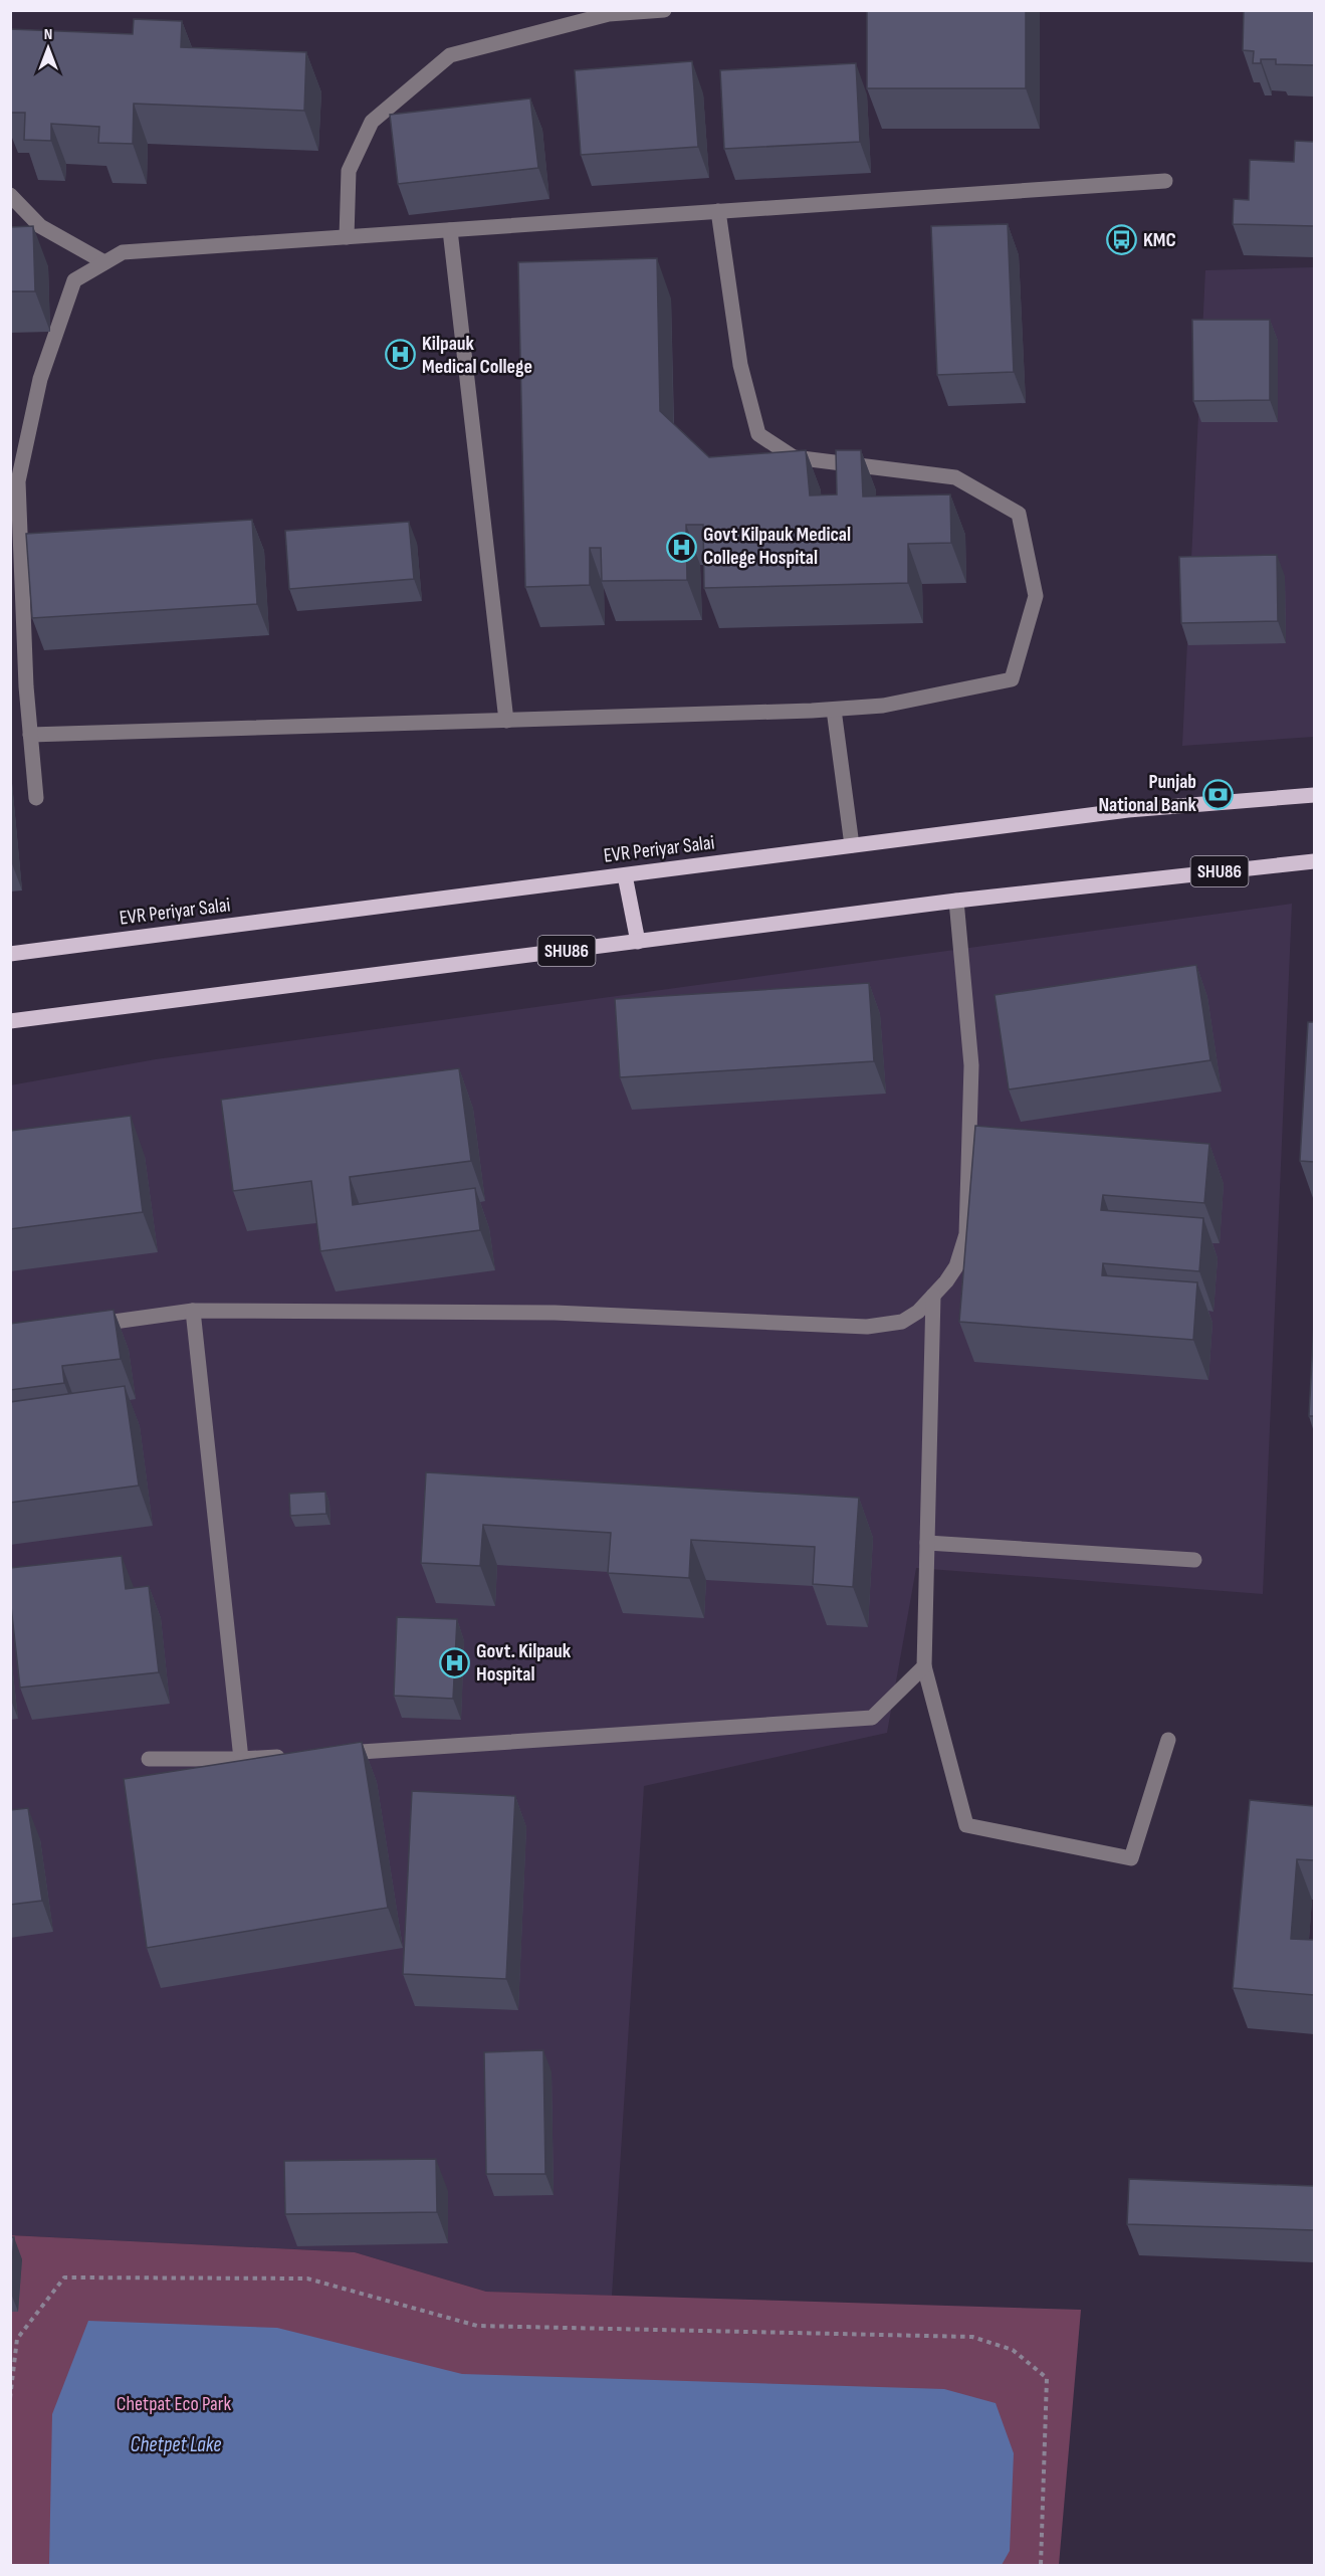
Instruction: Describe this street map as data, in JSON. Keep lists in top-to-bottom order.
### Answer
{
  "streets": {
    "main road": ["EVR Periyar Salai", "SHU86"]
  },
  "water": ["Chetpet Lake"],
  "parks": ["Chetpat Eco Park"],
  "places": {
    "bus stop": ["KMC"],
    "hospital": ["Kilpauk Medical College", "Govt Kilpauk Medical College Hospital", "Govt. Kilpauk Hospital"],
    "bank": ["Punjab National Bank"]
  },
  "north": "top"
}
